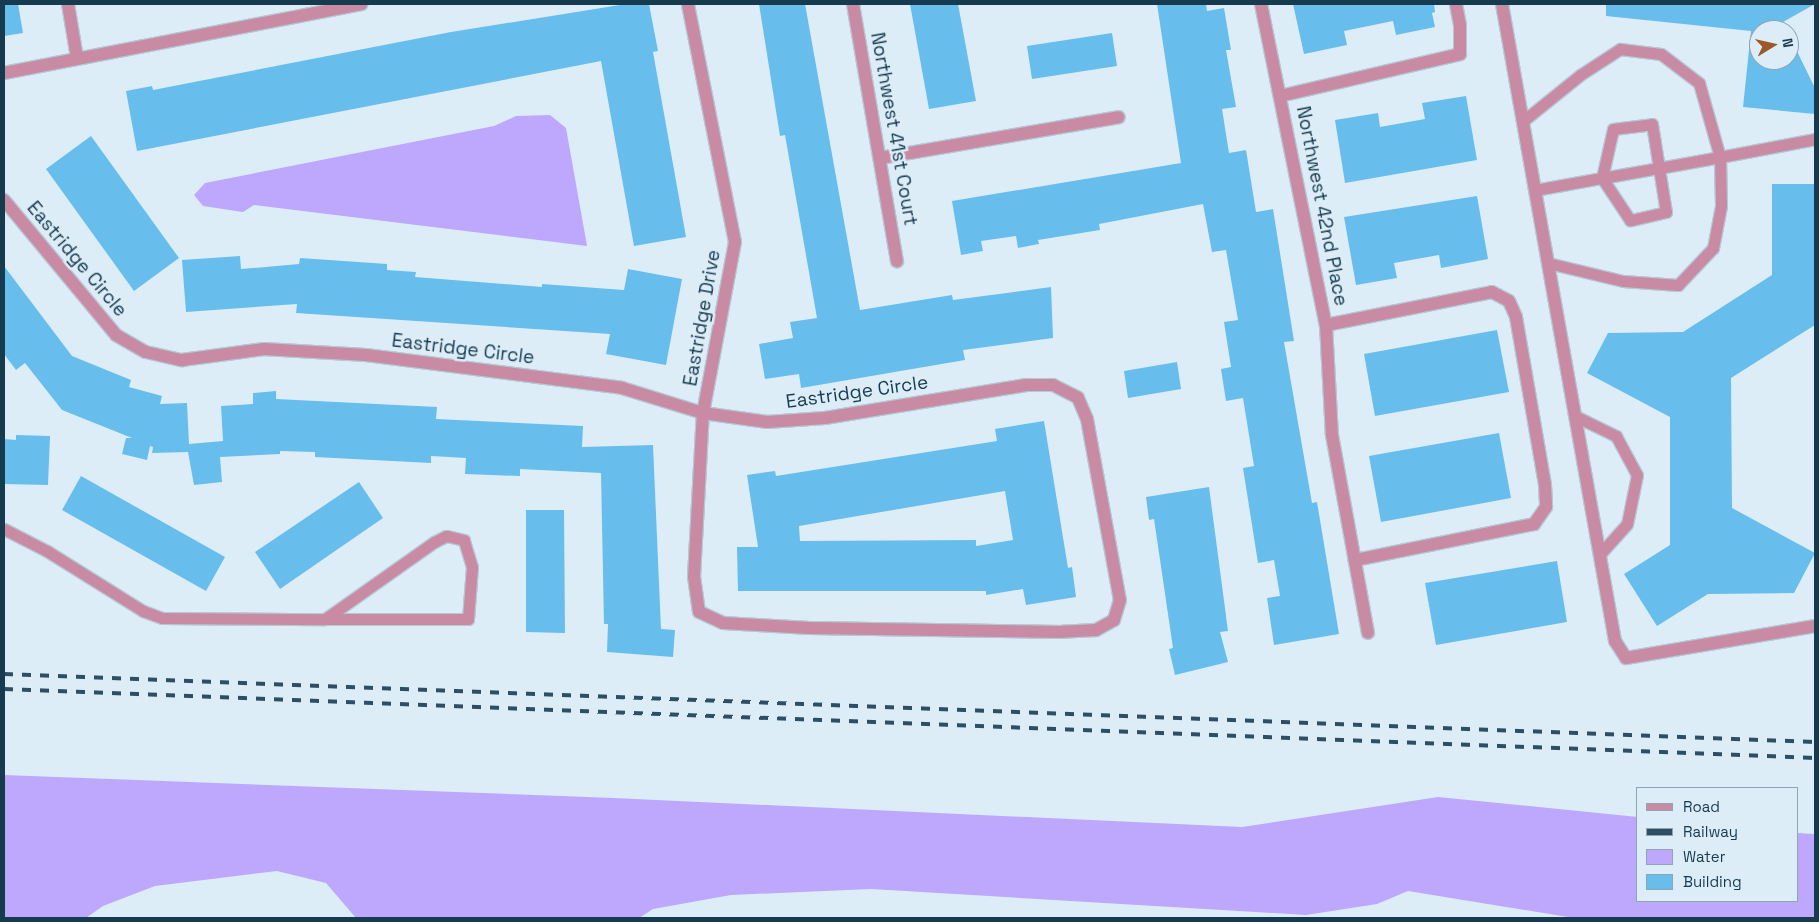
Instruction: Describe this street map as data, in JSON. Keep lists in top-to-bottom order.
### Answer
{
  "streets": {
    "street": [
      "Northwest 41st Court",
      "Northwest 42nd Place",
      "Eastridge Circle",
      "Eastridge Drive"
    ]
  },
  "crossings": [
    ["Eastridge Circle", "Eastridge Drive"]
  ],
  "legend": [
    "Road",
    "Railway",
    "Water",
    "Building"
  ],
  "north": "right"
}
